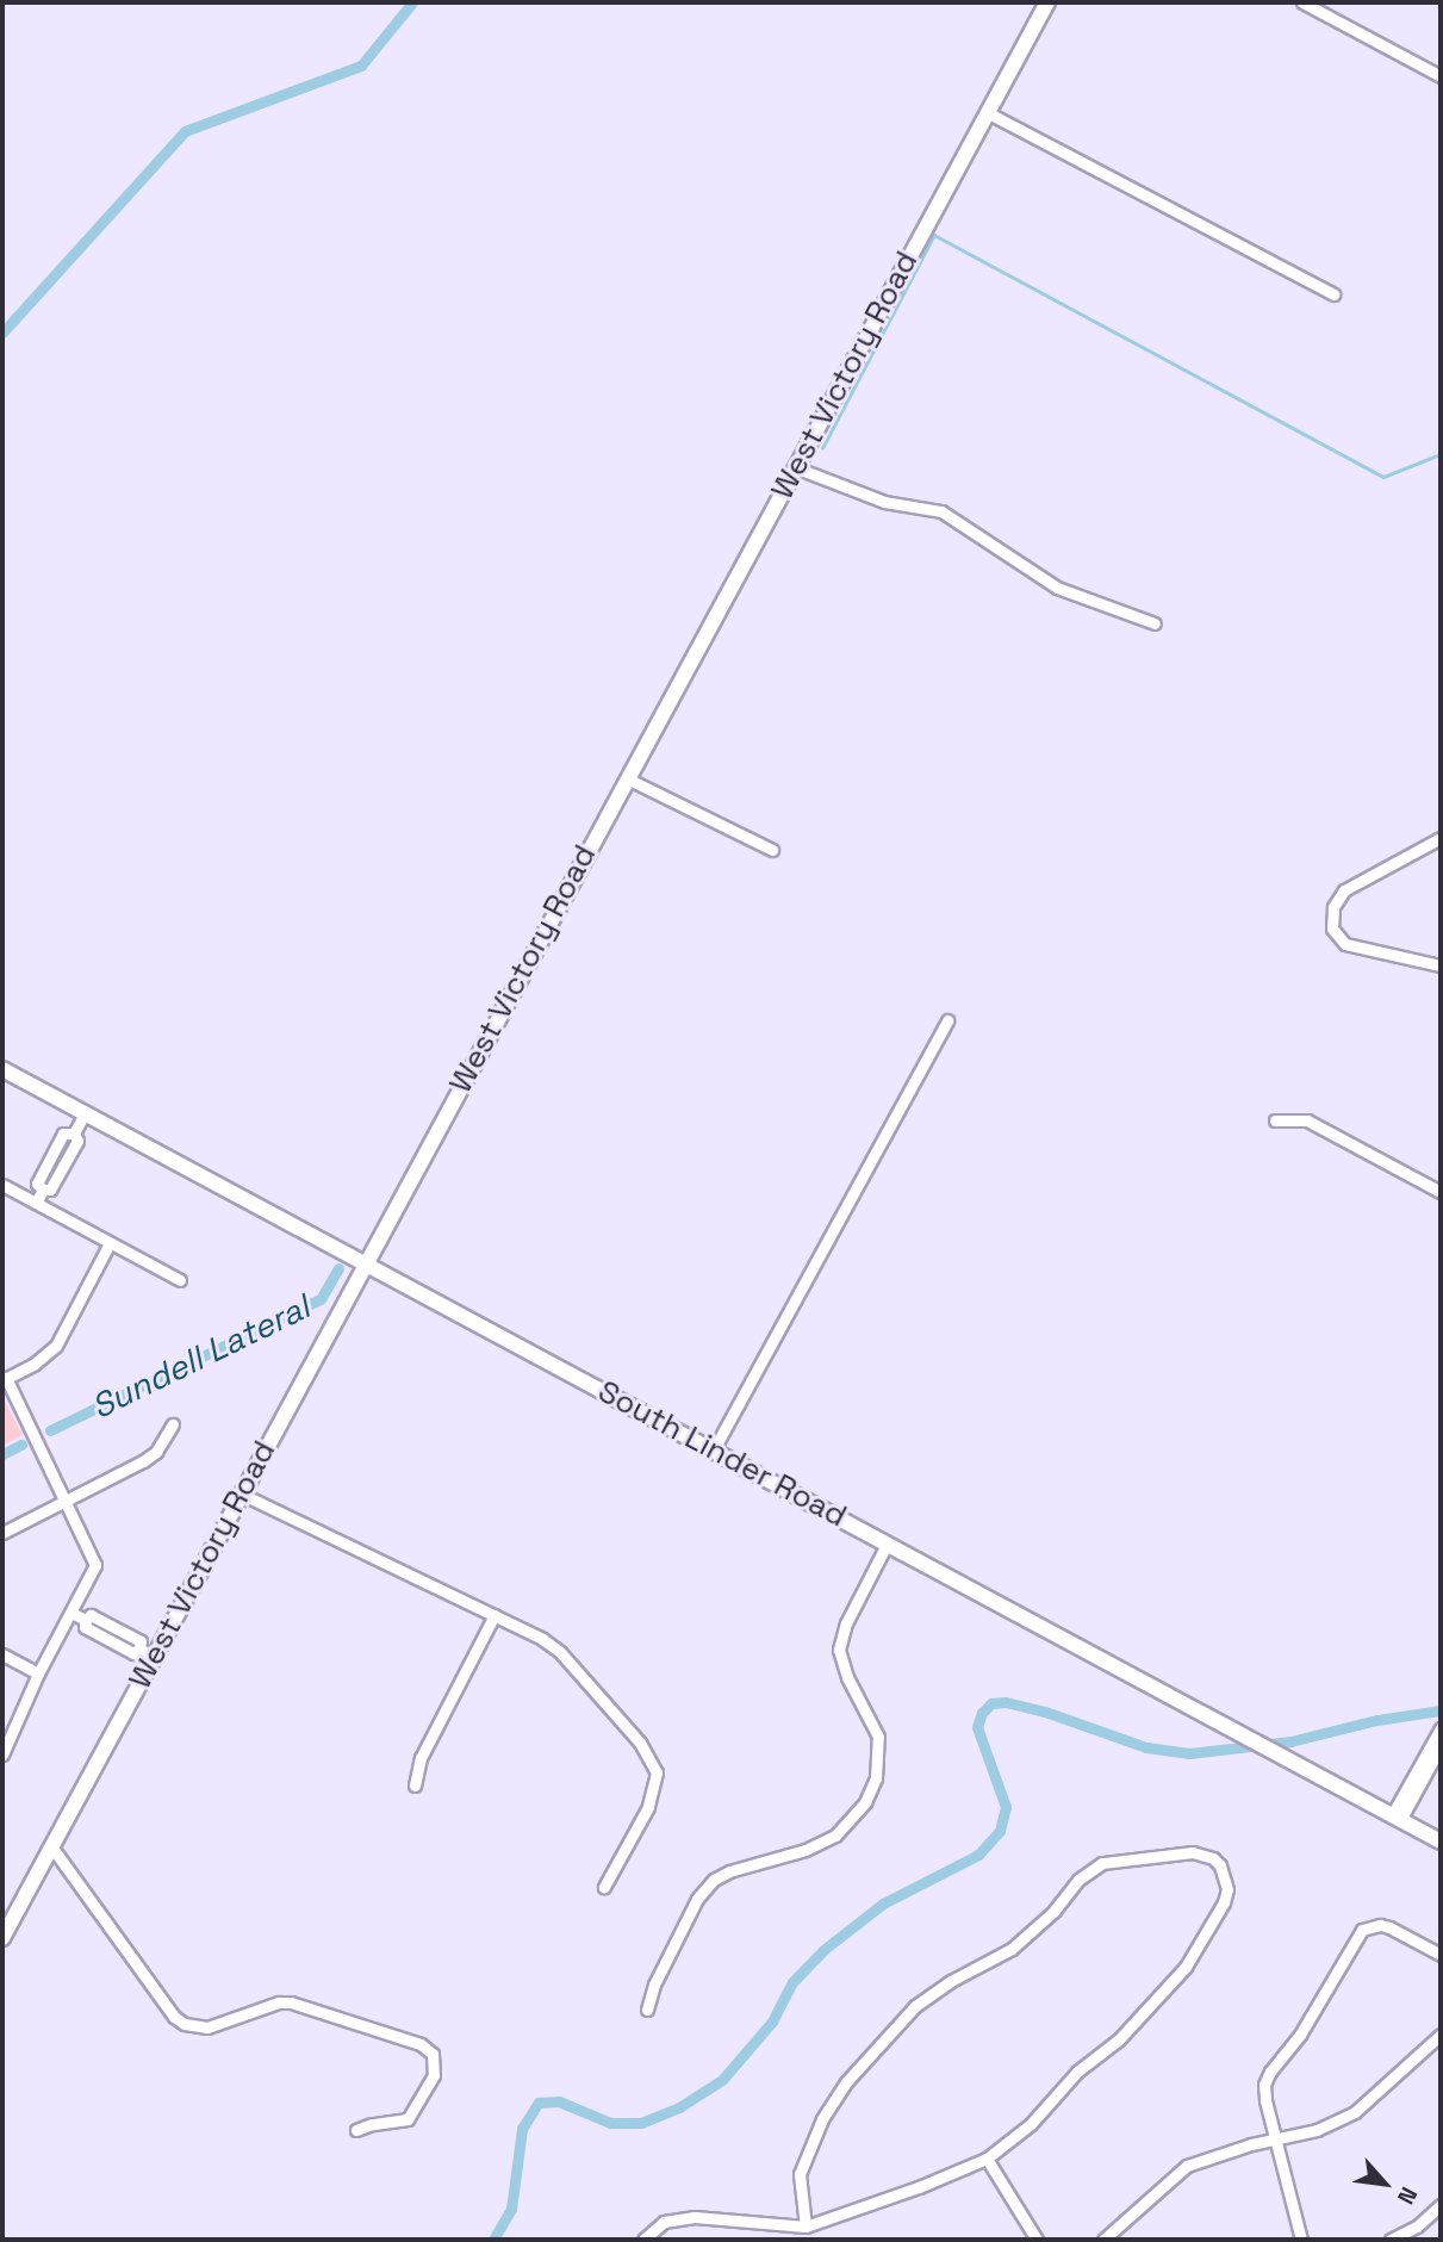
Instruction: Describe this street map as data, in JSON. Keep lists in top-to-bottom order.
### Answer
{
  "streets": {
    "main road": ["West Victory Road", "South Linder Road"]
  },
  "crossings": [
    ["West Victory Road", "South Linder Road"]
  ],
  "water": ["Sundell Lateral"],
  "north": "bottom right"
}
